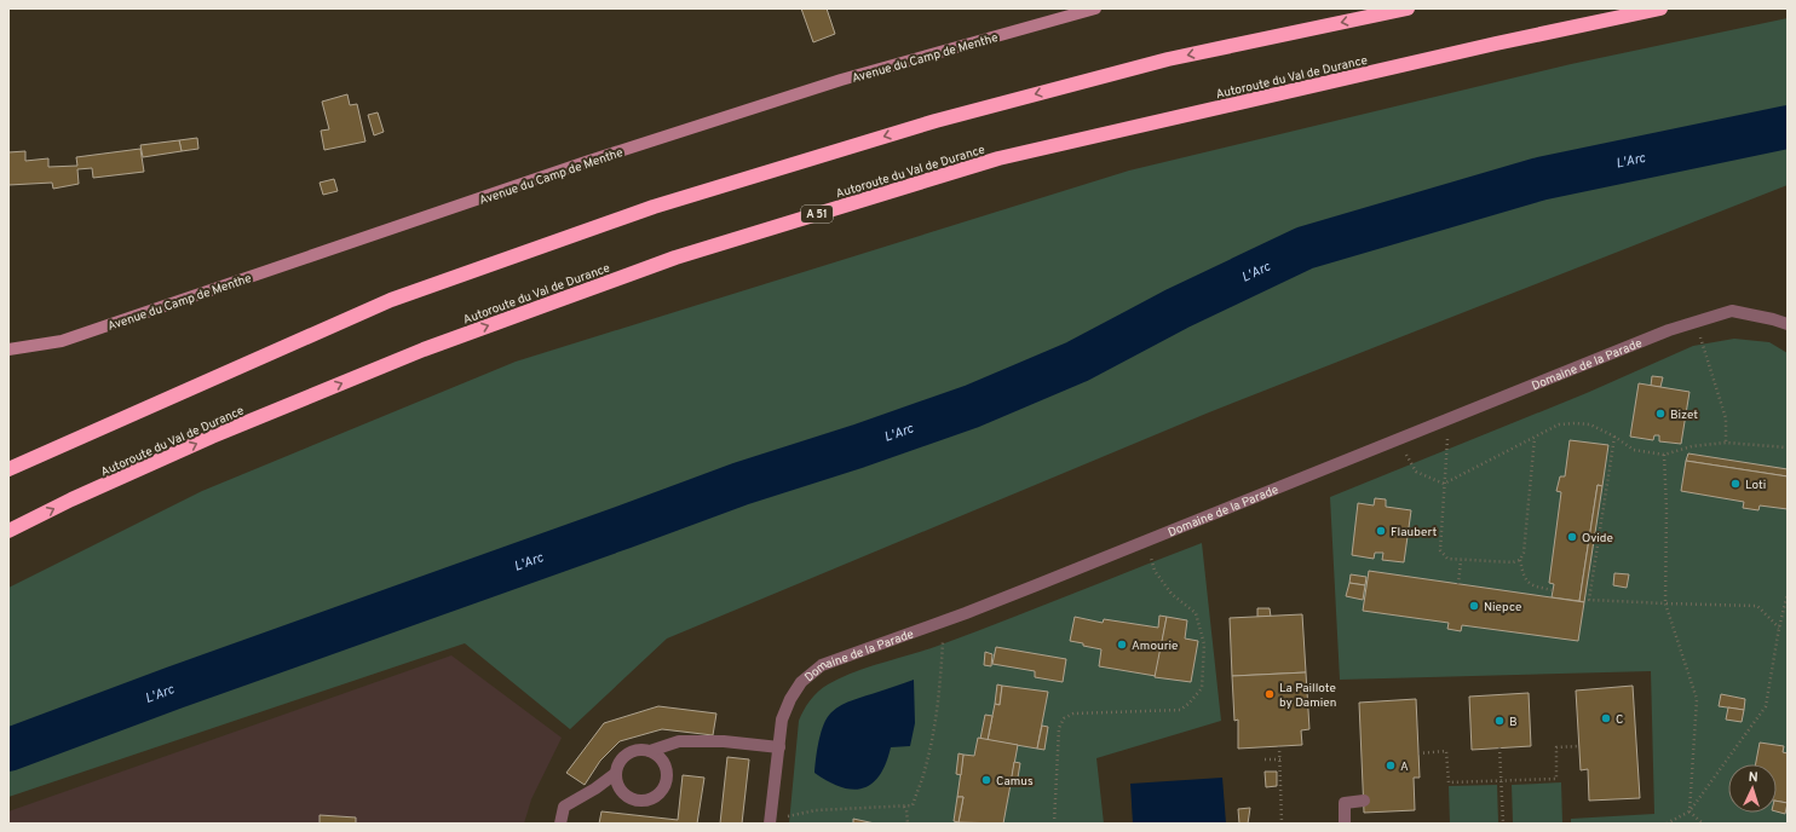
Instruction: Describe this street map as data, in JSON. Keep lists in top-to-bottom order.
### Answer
{
  "streets": {
    "highway": ["Autoroute du Val de Durance", "A 51"],
    "main road": ["Avenue du Camp de Menthe"],
    "street": ["Domaine de la Parade"]
  },
  "water": ["L'Arc"],
  "places": [
    "Bizet",
    "Loti",
    "Flaubert",
    "Ovide",
    "Niepce",
    "Amourie",
    "La Paillote by Damien",
    "C",
    "B",
    "A",
    "Camus"
  ],
  "north": "top"
}
